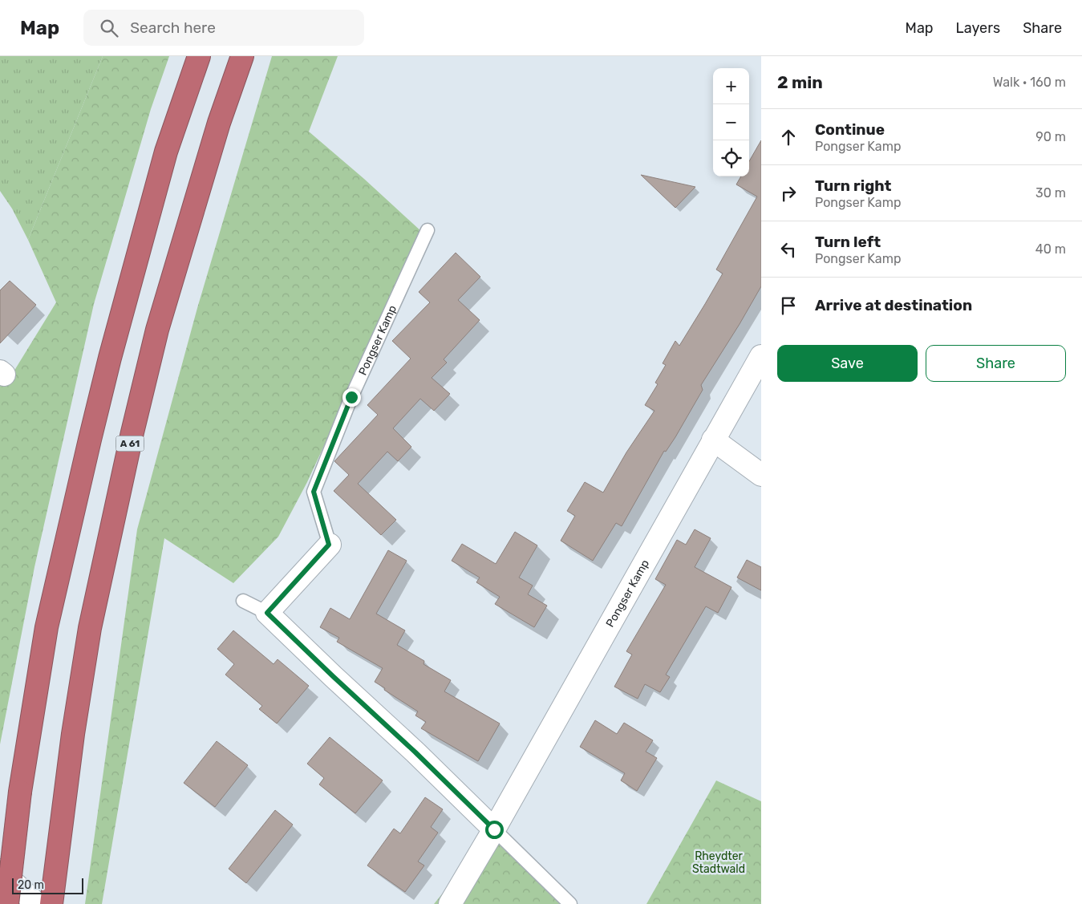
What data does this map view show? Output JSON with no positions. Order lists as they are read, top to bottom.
{
  "streets": {
    "highway": ["A 61"],
    "street": ["Pongser Kamp"]
  },
  "parks": ["Rheydter Stadtwald"],
  "scale_bar": "20 m",
  "page": {
    "header": "Map",
    "search": "Search here",
    "nav": ["Map", "Layers", "Share"],
    "heading": ["2 min", "Walk · 160 m"],
    "map_buttons": ["+", "−"],
    "list": [
      ["Continue", "Pongser Kamp", "90 m"],
      ["Turn right", "Pongser Kamp", "30 m"],
      ["Turn left", "Pongser Kamp", "40 m"],
      "Arrive at destination"
    ],
    "buttons": ["Save", "Share"],
    "scale": "20 m"
  }
}
